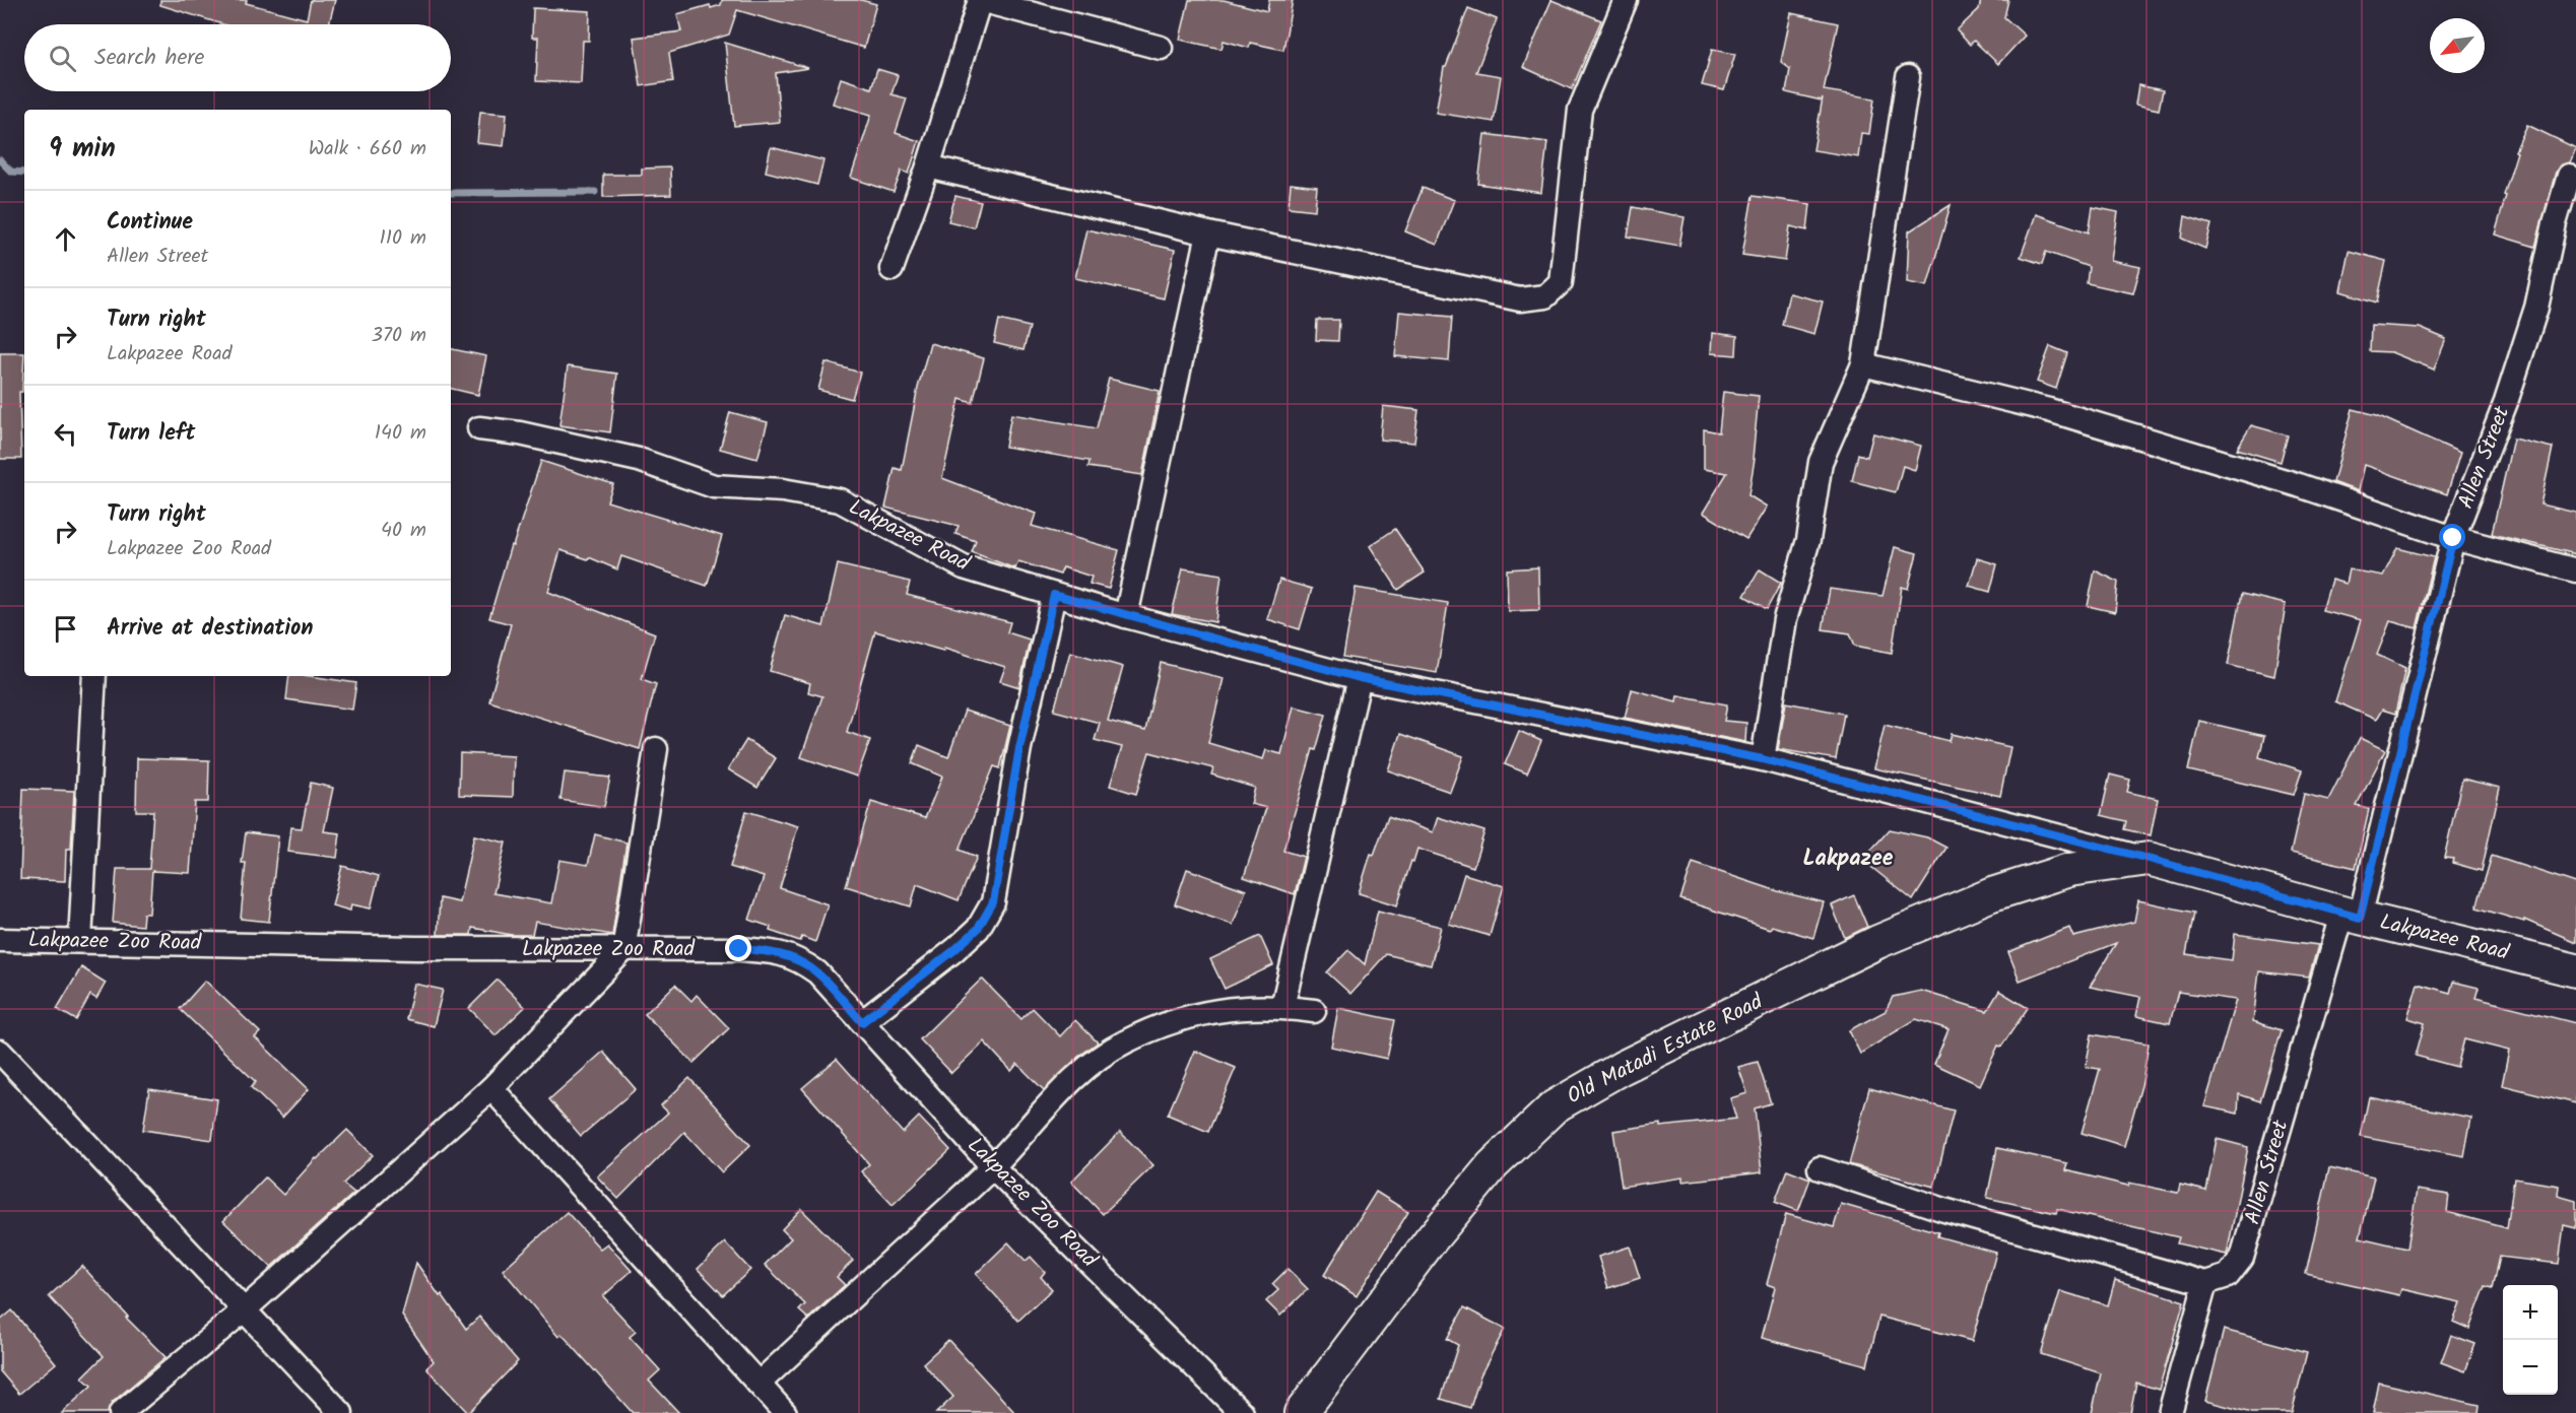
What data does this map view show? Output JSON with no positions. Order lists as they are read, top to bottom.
{
  "streets": {
    "street": [
      "Allen Street",
      "Lakpazee Road",
      "Lakpazee Zoo Road",
      "Old Matadi Estate Road"
    ]
  },
  "crossings": [
    ["Allen Street", "Lakpazee Road"],
    ["Lakpazee Road", "Old Matadi Estate Road"]
  ],
  "districts": ["Lakpazee"],
  "north": "bottom left",
  "page": {
    "search": "Search here",
    "heading": ["9 min", "Walk · 660 m"],
    "list": [
      ["Continue", "Allen Street", "110 m"],
      ["Turn right", "Lakpazee Road", "370 m"],
      ["Turn left", "140 m"],
      ["Turn right", "Lakpazee Zoo Road", "40 m"],
      "Arrive at destination"
    ],
    "map_buttons": ["+", "−"]
  }
}
